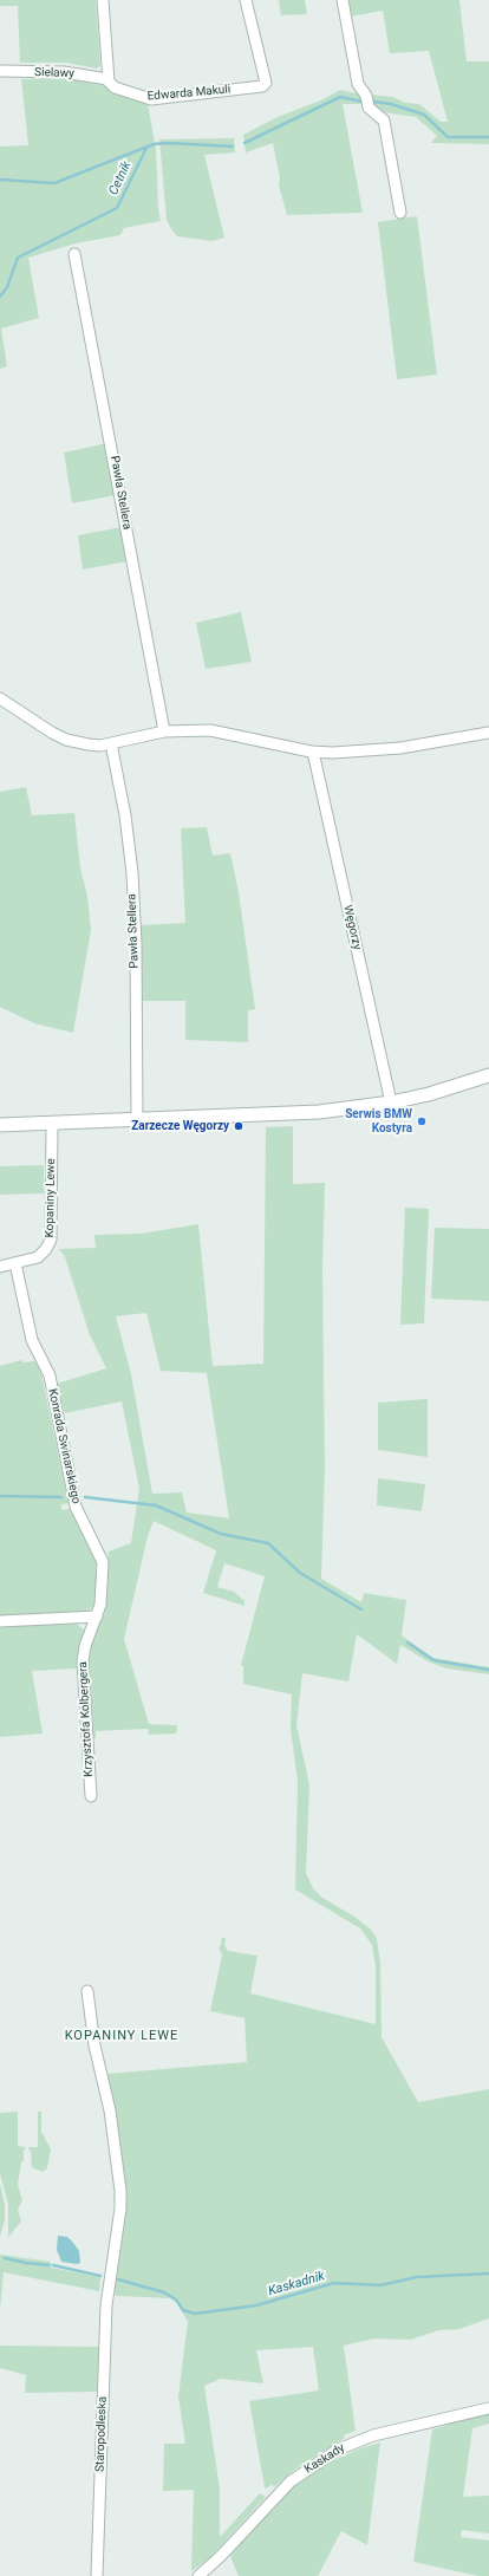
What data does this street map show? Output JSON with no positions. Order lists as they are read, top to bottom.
{
  "streets": {
    "street": [
      "Sielawy",
      "Edwarda Makuli",
      "Pawła Stellera",
      "Węgorzy",
      "Kopaniny Lewe",
      "Konrada Swinarskiego",
      "Krzysztofa Kolbergera",
      "Staropodleska",
      "Kaskady"
    ]
  },
  "crossings": [
    ["Sielawy", "Edwarda Makuli"],
    ["Kopaniny Lewe", "Konrada Swinarskiego"],
    ["Konrada Swinarskiego", "Krzysztofa Kolbergera"]
  ],
  "districts": ["KOPANINY LEWE"],
  "water": ["Cetnik", "Kaskadnik"],
  "places": ["Serwis BMW Kostyra", "Zarzecze Węgorzy"]
}
